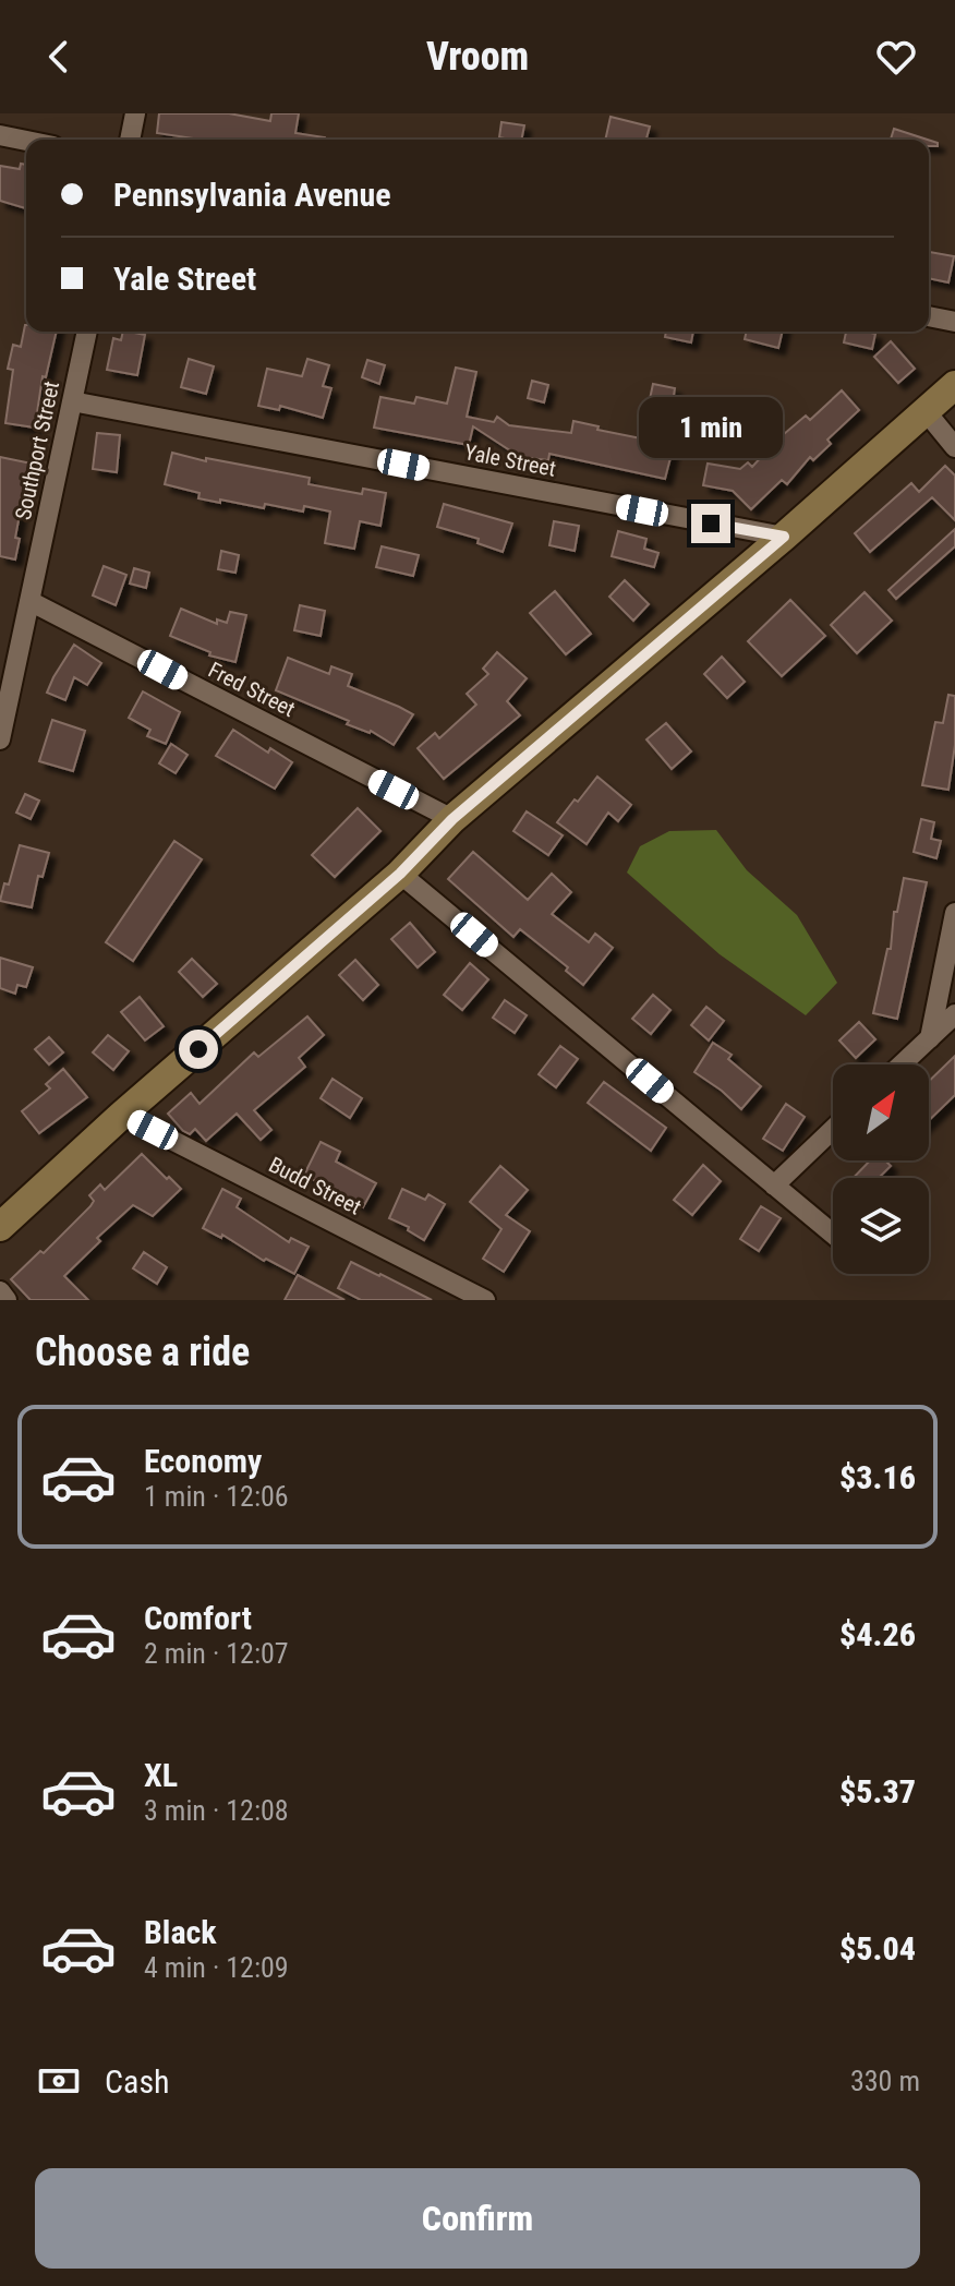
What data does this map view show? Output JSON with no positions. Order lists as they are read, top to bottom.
{
  "streets": {
    "street": [
      "Southport Street",
      "Yale Street",
      "Fred Street",
      "Budd Street"
    ]
  },
  "crossings": [
    ["Southport Street", "Yale Street"],
    ["Southport Street", "Fred Street"]
  ],
  "north": "top right",
  "page": {
    "header": "Vroom",
    "banner": ["Pennsylvania Avenue", "Yale Street"],
    "bubble": "1 min",
    "heading": "Choose a ride",
    "list": [
      {
        "name": "Economy",
        "note": "1 min · 12:06",
        "value": "$3.16"
      },
      {
        "name": "Comfort",
        "note": "2 min · 12:07",
        "value": "$4.26"
      },
      {
        "name": "XL",
        "note": "3 min · 12:08",
        "value": "$5.37"
      },
      {
        "name": "Black",
        "note": "4 min · 12:09",
        "value": "$5.04"
      }
    ],
    "pay": ["Cash", "330 m"],
    "buttons": "Confirm"
  }
}
